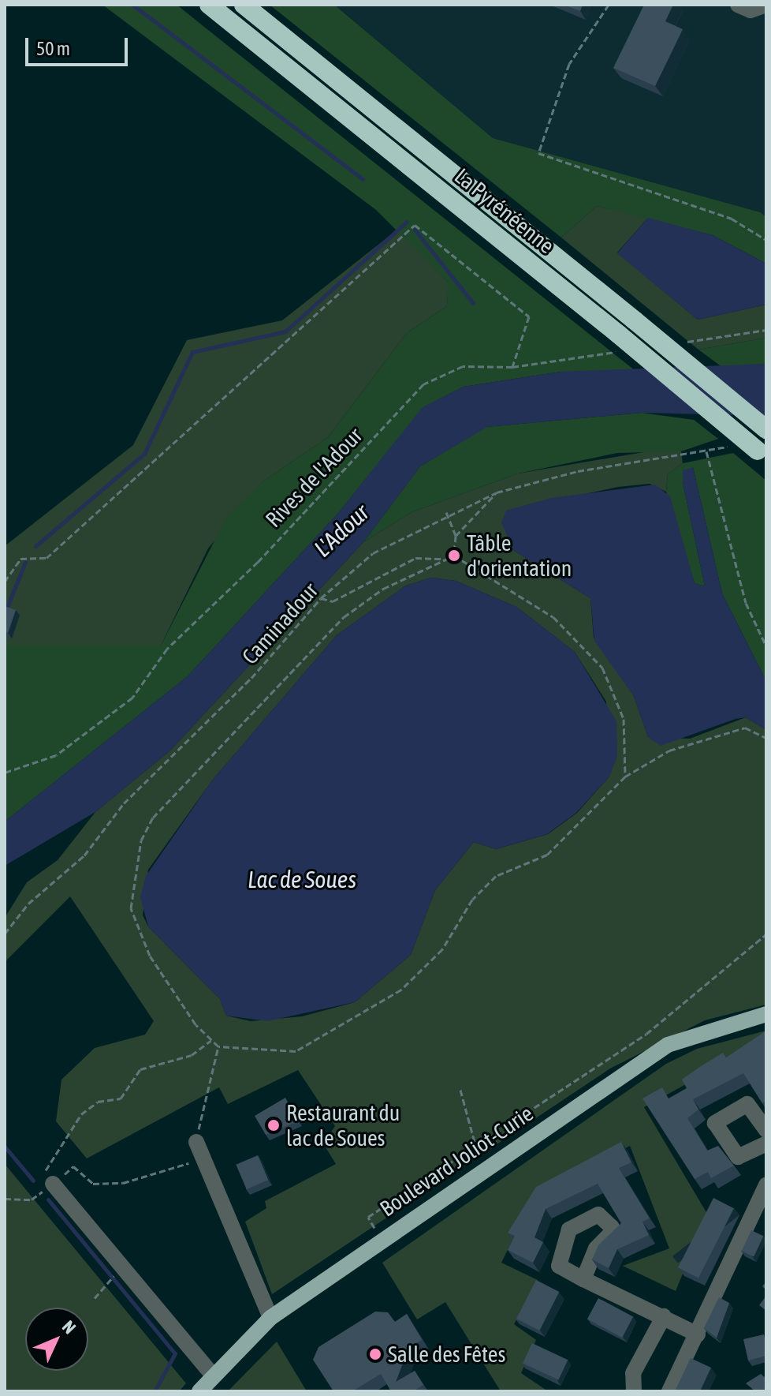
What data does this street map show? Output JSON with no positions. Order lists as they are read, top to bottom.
{
  "streets": {
    "highway": ["La Pyrénéenne"],
    "main road": ["Boulevard Joliot-Curie"],
    "path": ["Rives de l'Adour", "Caminadour"]
  },
  "water": ["L'Adour", "Lac de Soues"],
  "places": ["Tâble d'orientation", "Restaurant du lac de Soues", "Salle des Fêtes"],
  "scale_bar": "50 m",
  "north": "top right"
}
